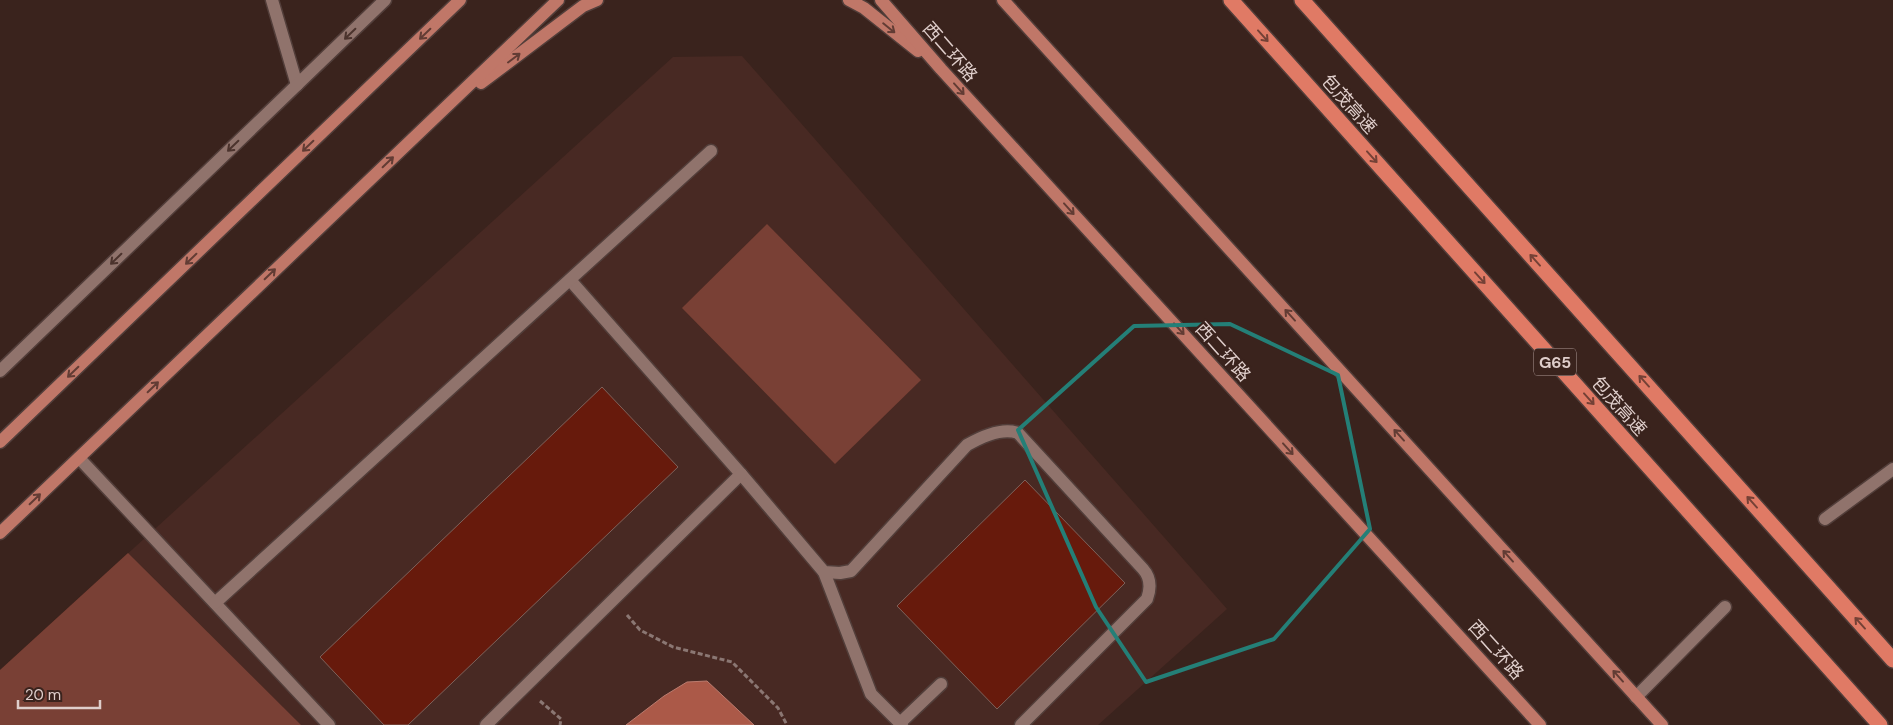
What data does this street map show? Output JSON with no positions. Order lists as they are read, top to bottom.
{
  "streets": {
    "highway": ["包茂高速", "G65"],
    "main road": ["西二环路"]
  },
  "scale_bar": "20 m"
}
